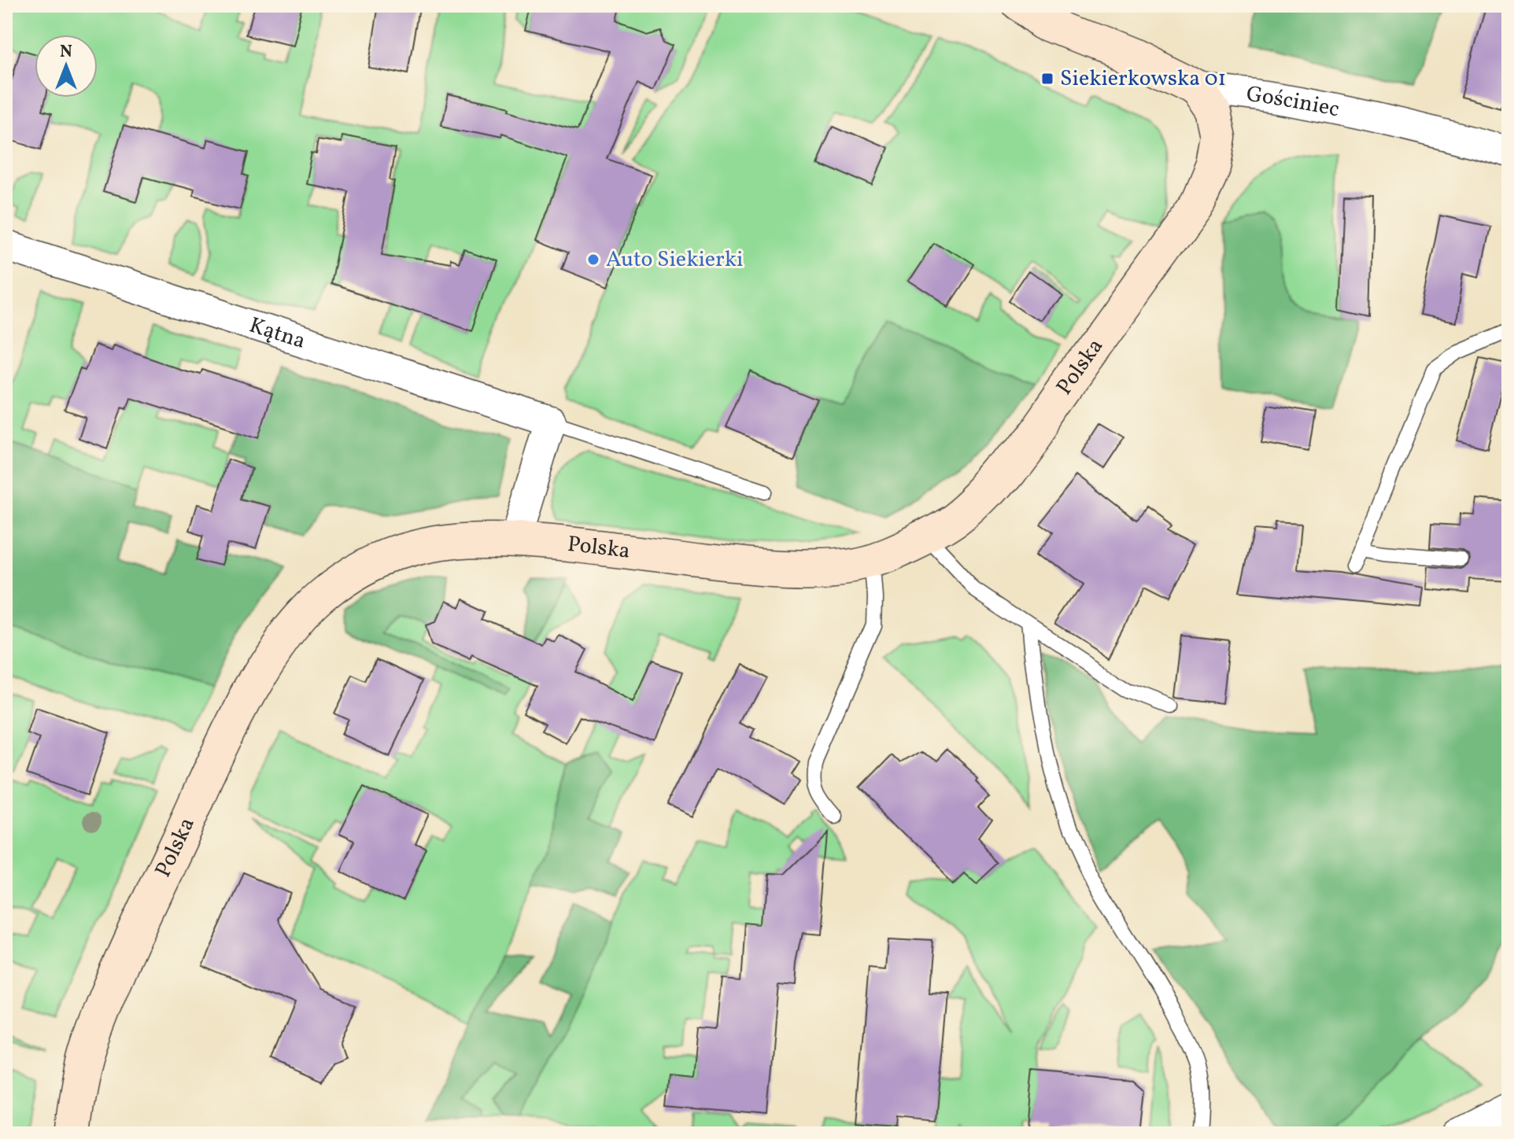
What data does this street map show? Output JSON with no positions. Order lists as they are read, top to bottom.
{
  "streets": {
    "street": ["Gościniec", "Kątna", "Polska"]
  },
  "crossings": [
    ["Gościniec", "Polska"]
  ],
  "places": {
    "transit": ["Siekierkowska 01"],
    "other": ["Auto Siekierki"]
  },
  "north": "top"
}
